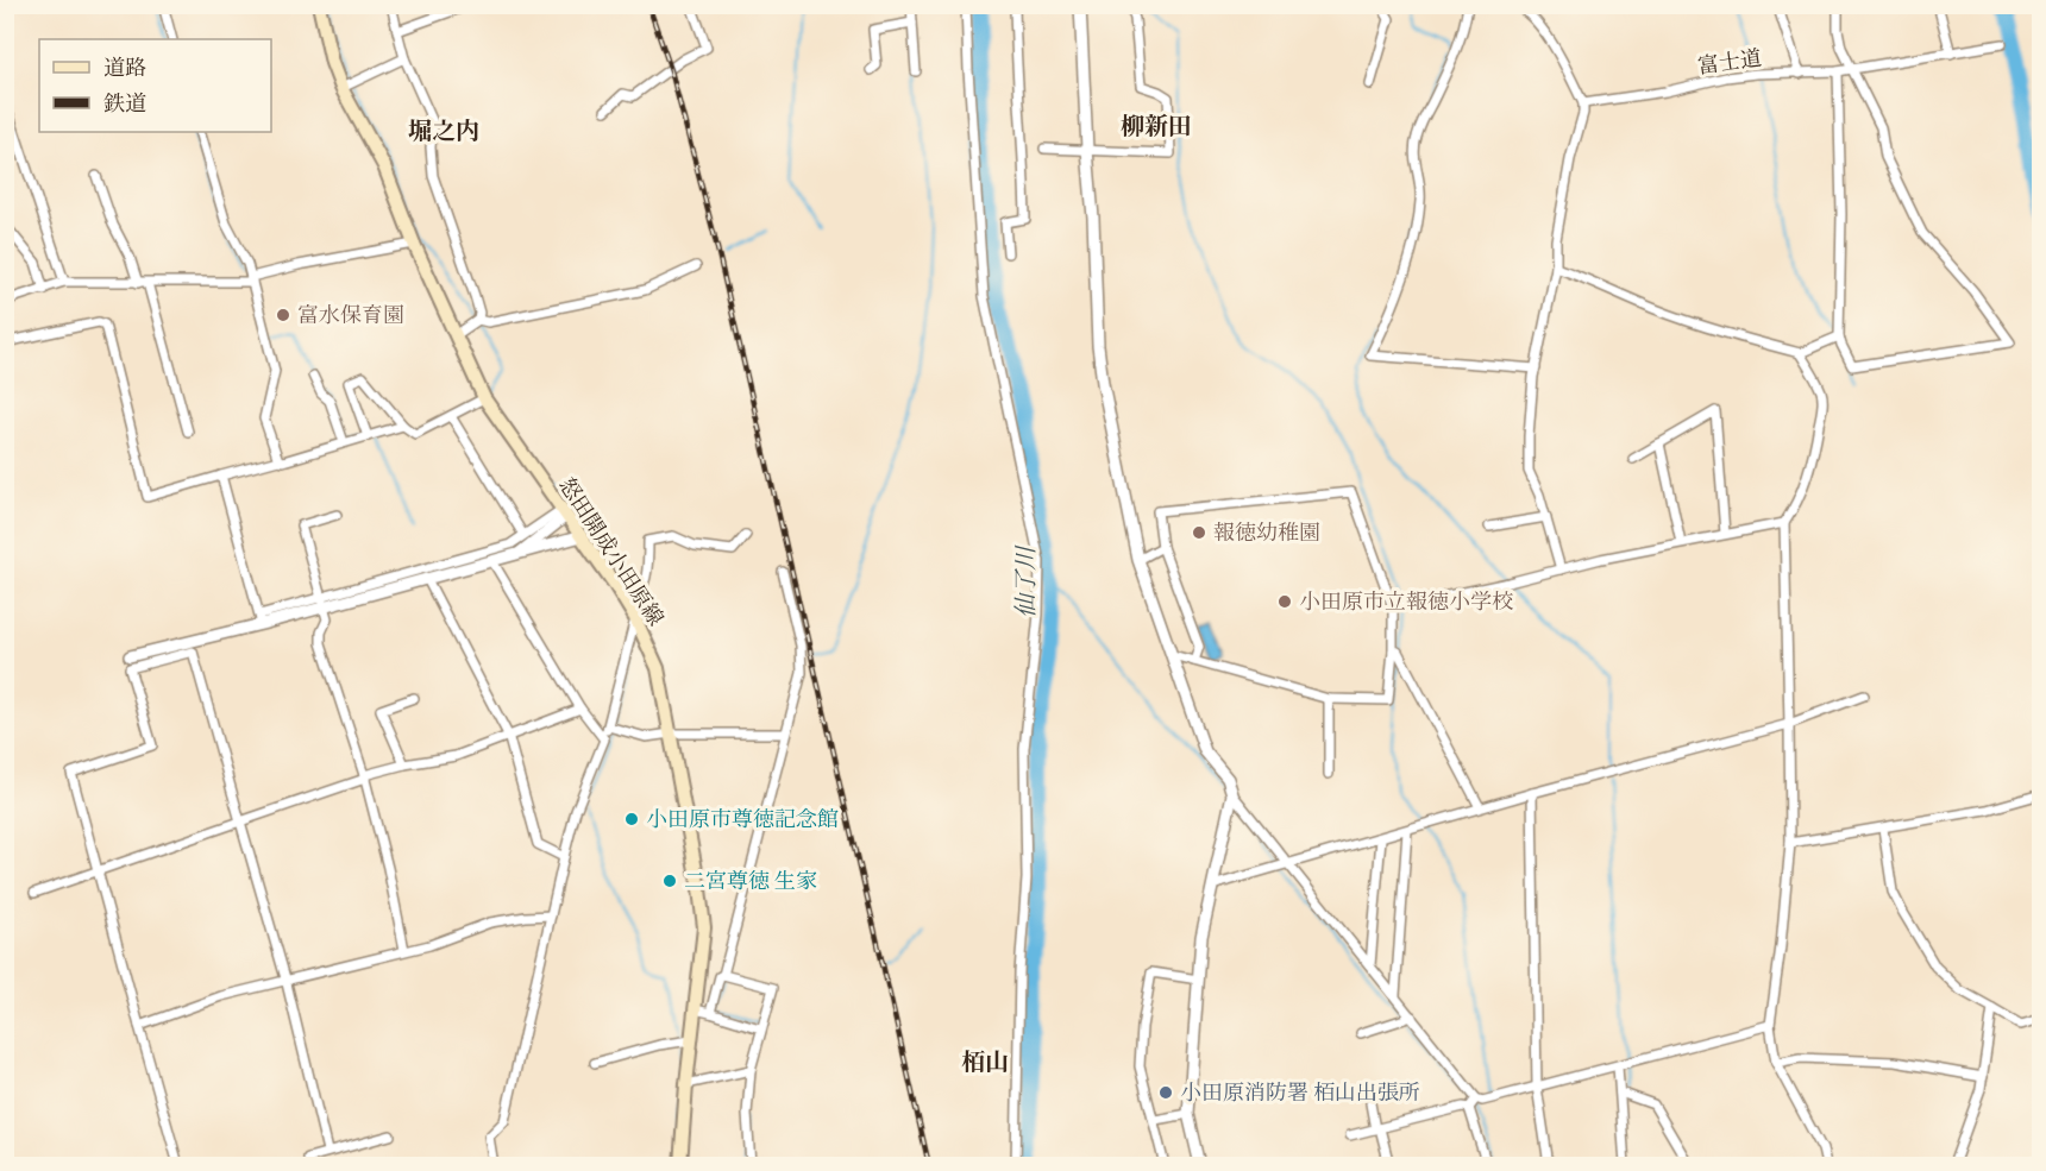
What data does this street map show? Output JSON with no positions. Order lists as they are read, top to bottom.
{
  "streets": {
    "main road": ["怒田開成小田原線"],
    "street": ["富士道"]
  },
  "districts": ["柳新田", "堀之内", "栢山"],
  "water": ["仙了川"],
  "places": [
    "富水保育園",
    "報徳幼稚園",
    "小田原市立報徳小学校",
    "小田原市尊徳記念館",
    "二宮尊徳 生家",
    "小田原消防署 栢山出張所"
  ],
  "legend": ["道路", "鉄道"]
}
